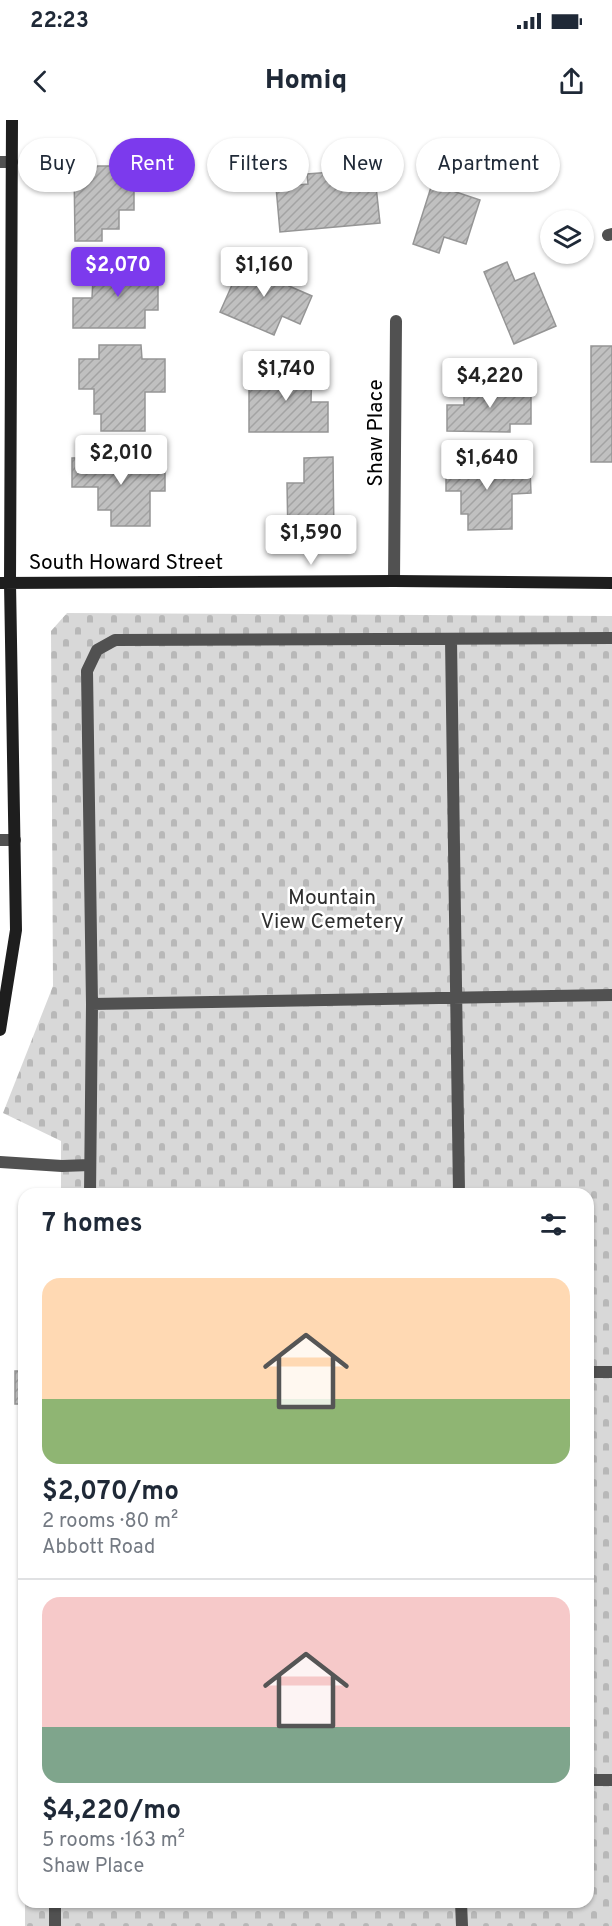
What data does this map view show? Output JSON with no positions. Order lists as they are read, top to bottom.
{
  "streets": {
    "main road": ["South Howard Street"],
    "street": ["Shaw Place"]
  },
  "crossings": [
    ["Shaw Place", "South Howard Street"]
  ],
  "parks": ["Mountain View Cemetery"],
  "page": {
    "status": "22:23",
    "header": "Homiq",
    "chip": [
      "Buy",
      "Rent",
      "Filters",
      "New",
      "Apartment"
    ],
    "price": [
      "$2,070",
      "$1,160",
      "$1,740",
      "$4,220",
      "$2,010",
      "$1,640",
      "$1,590"
    ],
    "heading": "7 homes",
    "list": [
      {
        "name": "$2,070/mo",
        "note": "2 rooms · 80 m² · Abbott Road"
      },
      {
        "name": "$4,220/mo",
        "note": "5 rooms · 163 m² · Shaw Place"
      }
    ]
  }
}
